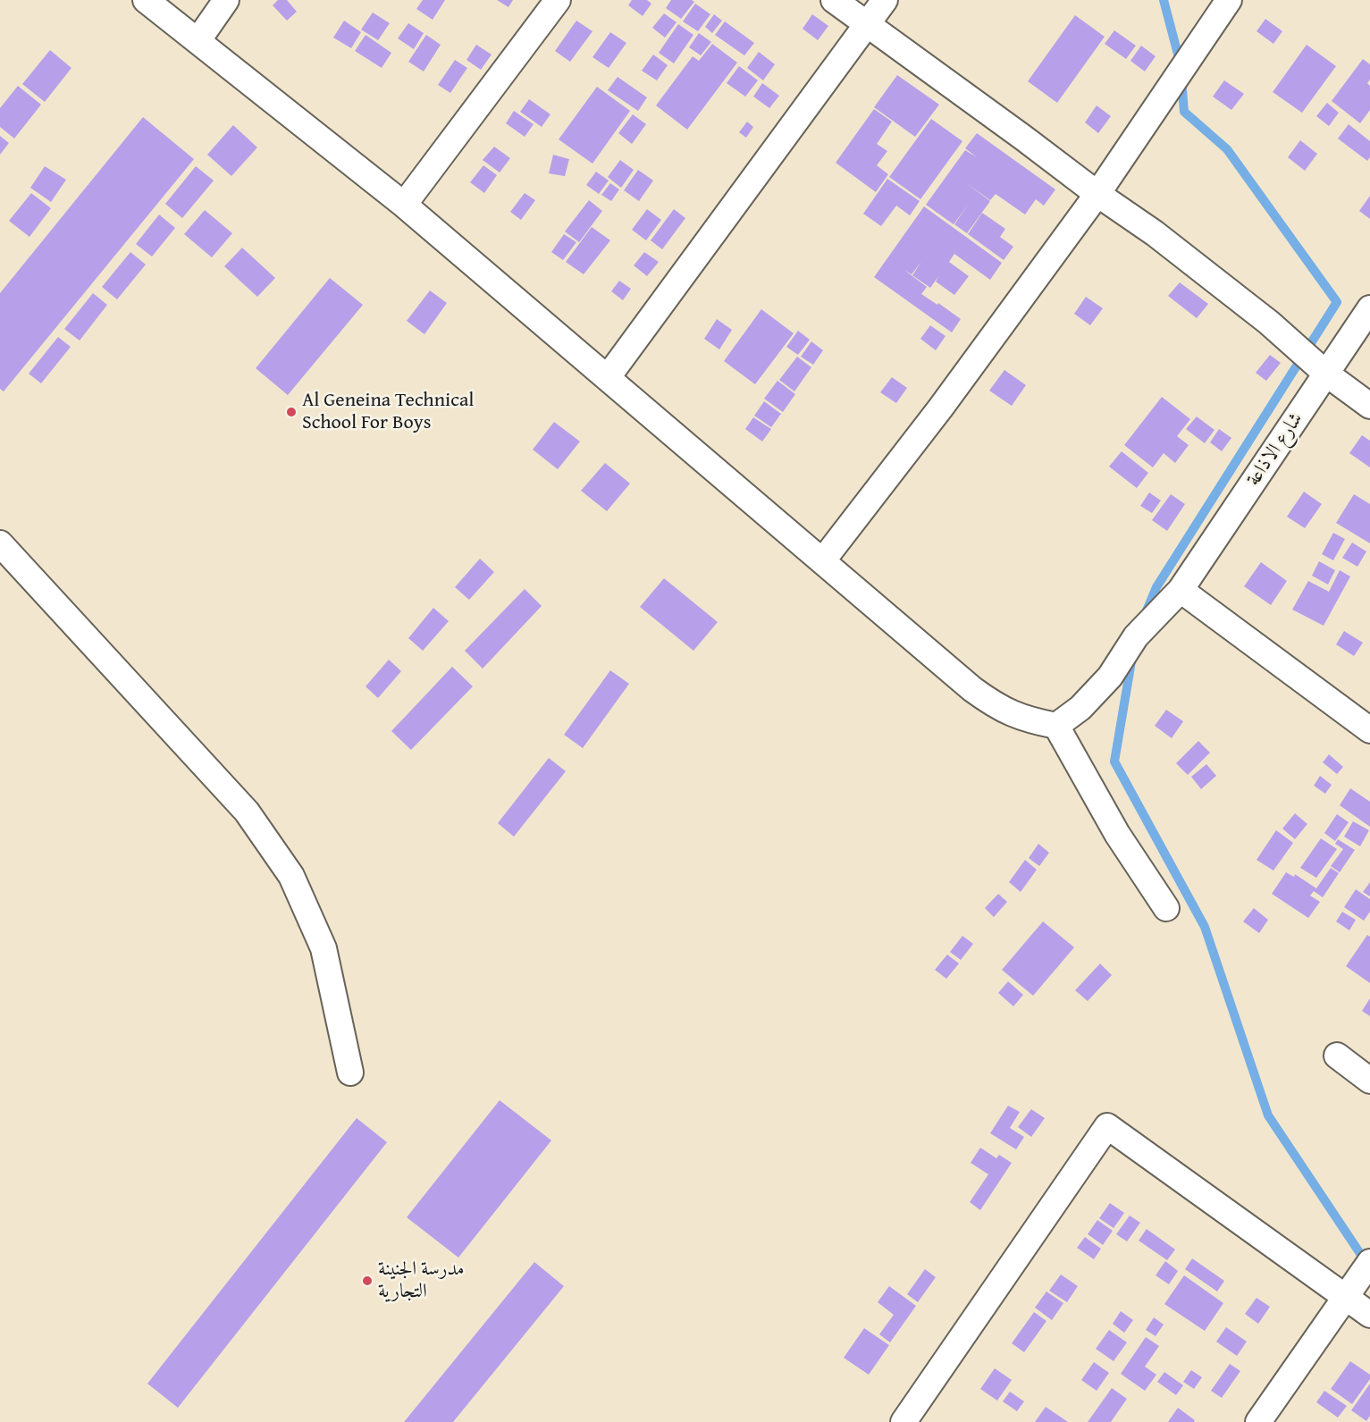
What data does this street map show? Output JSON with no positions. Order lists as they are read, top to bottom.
{
  "streets": {
    "street": ["شارع الاذاعة"]
  },
  "places": ["Al Geneina Technical School For Boys", "مدرسة الجنينة التجارية"]
}
